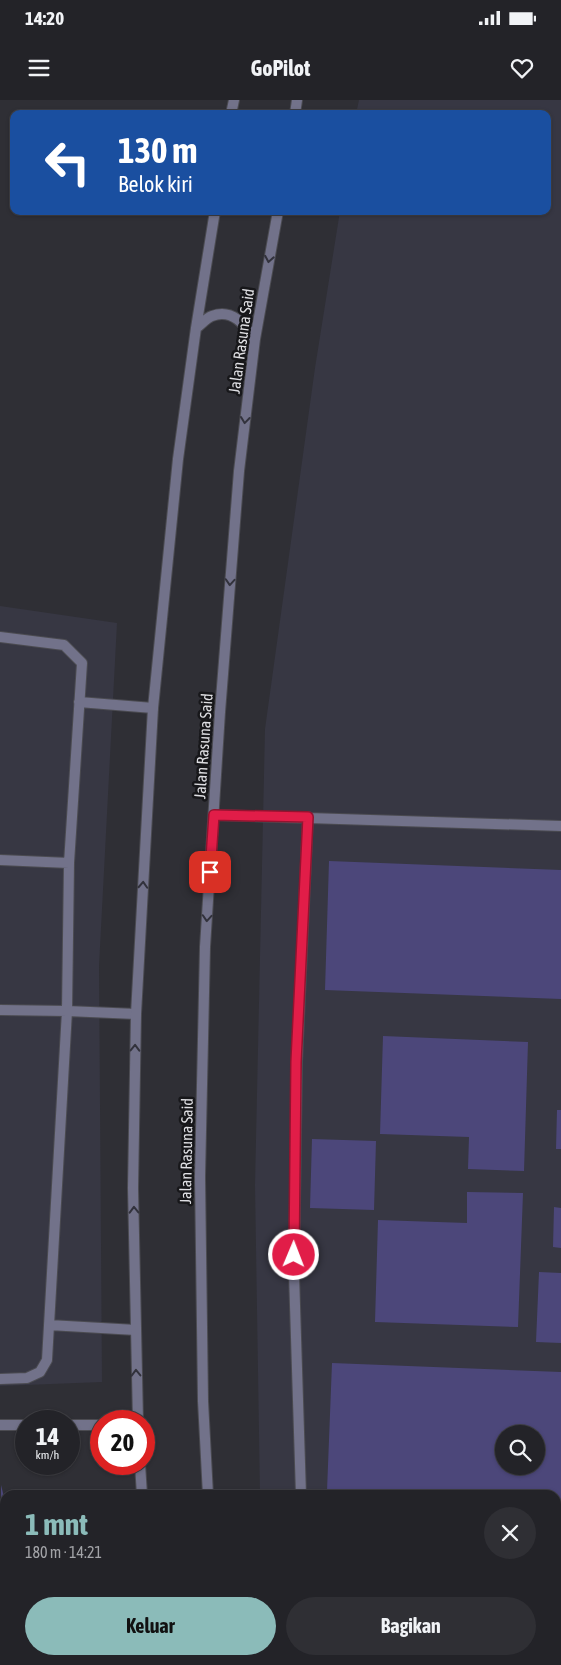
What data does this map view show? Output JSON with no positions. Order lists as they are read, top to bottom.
{
  "streets": {
    "street": ["Jalan Rasuna Said"]
  },
  "page": {
    "status": "14:20",
    "header": "GoPilot",
    "turn": ["130 m", "Belok kiri"],
    "speed": "14 km/h",
    "limit": "20",
    "heading": ["1 mnt", "180 m · 14:21"],
    "buttons": ["Keluar", "Bagikan"]
  }
}
